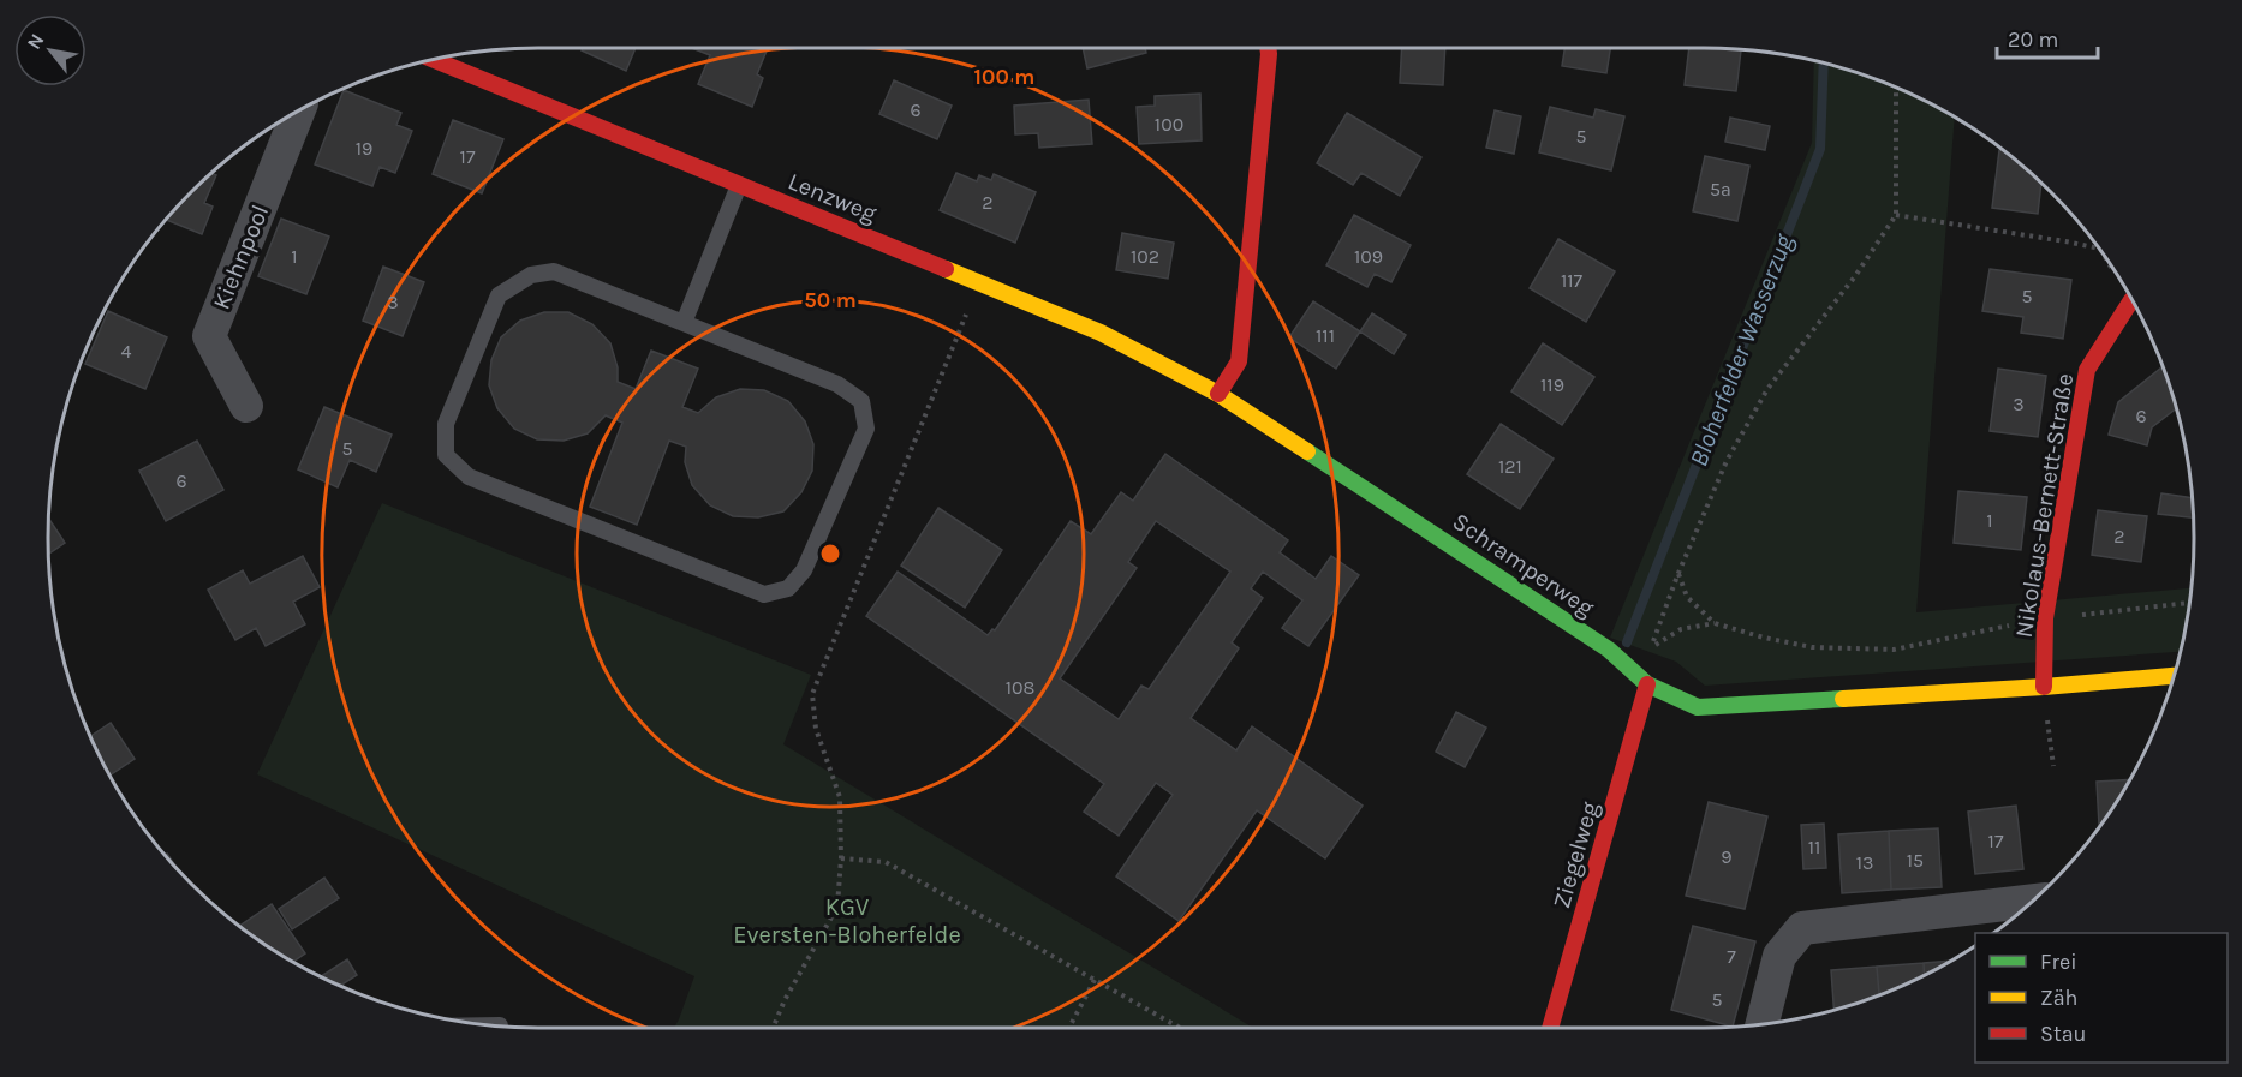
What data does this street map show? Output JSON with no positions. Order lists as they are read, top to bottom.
{
  "streets": {
    "street": [
      "Lenzweg",
      "Kiehnpool",
      "Nikolaus-Bernett-Straße",
      "Schramperweg",
      "Ziegelweg"
    ]
  },
  "crossings": [
    ["Lenzweg", "Schramperweg"],
    ["Nikolaus-Bernett-Straße", "Schramperweg"],
    ["Schramperweg", "Ziegelweg"]
  ],
  "water": ["Bloherfelder Wasserzug"],
  "parks": ["KGV Eversten-Bloherfelde"],
  "house_numbers": [
    "6",
    "100",
    "5",
    "19",
    "17",
    "5a",
    "2",
    "1",
    "102",
    "109",
    "117",
    "5",
    "3",
    "111",
    "4",
    "119",
    "3",
    "6",
    "5",
    "121",
    "6",
    "1",
    "2",
    "108",
    "17",
    "11",
    "9",
    "15",
    "13",
    "7",
    "5"
  ],
  "legend": ["Frei", "Zäh", "Stau"],
  "scale_bar": "20 m",
  "north": "top left",
  "rings": ["100 m", "50 m"]
}
